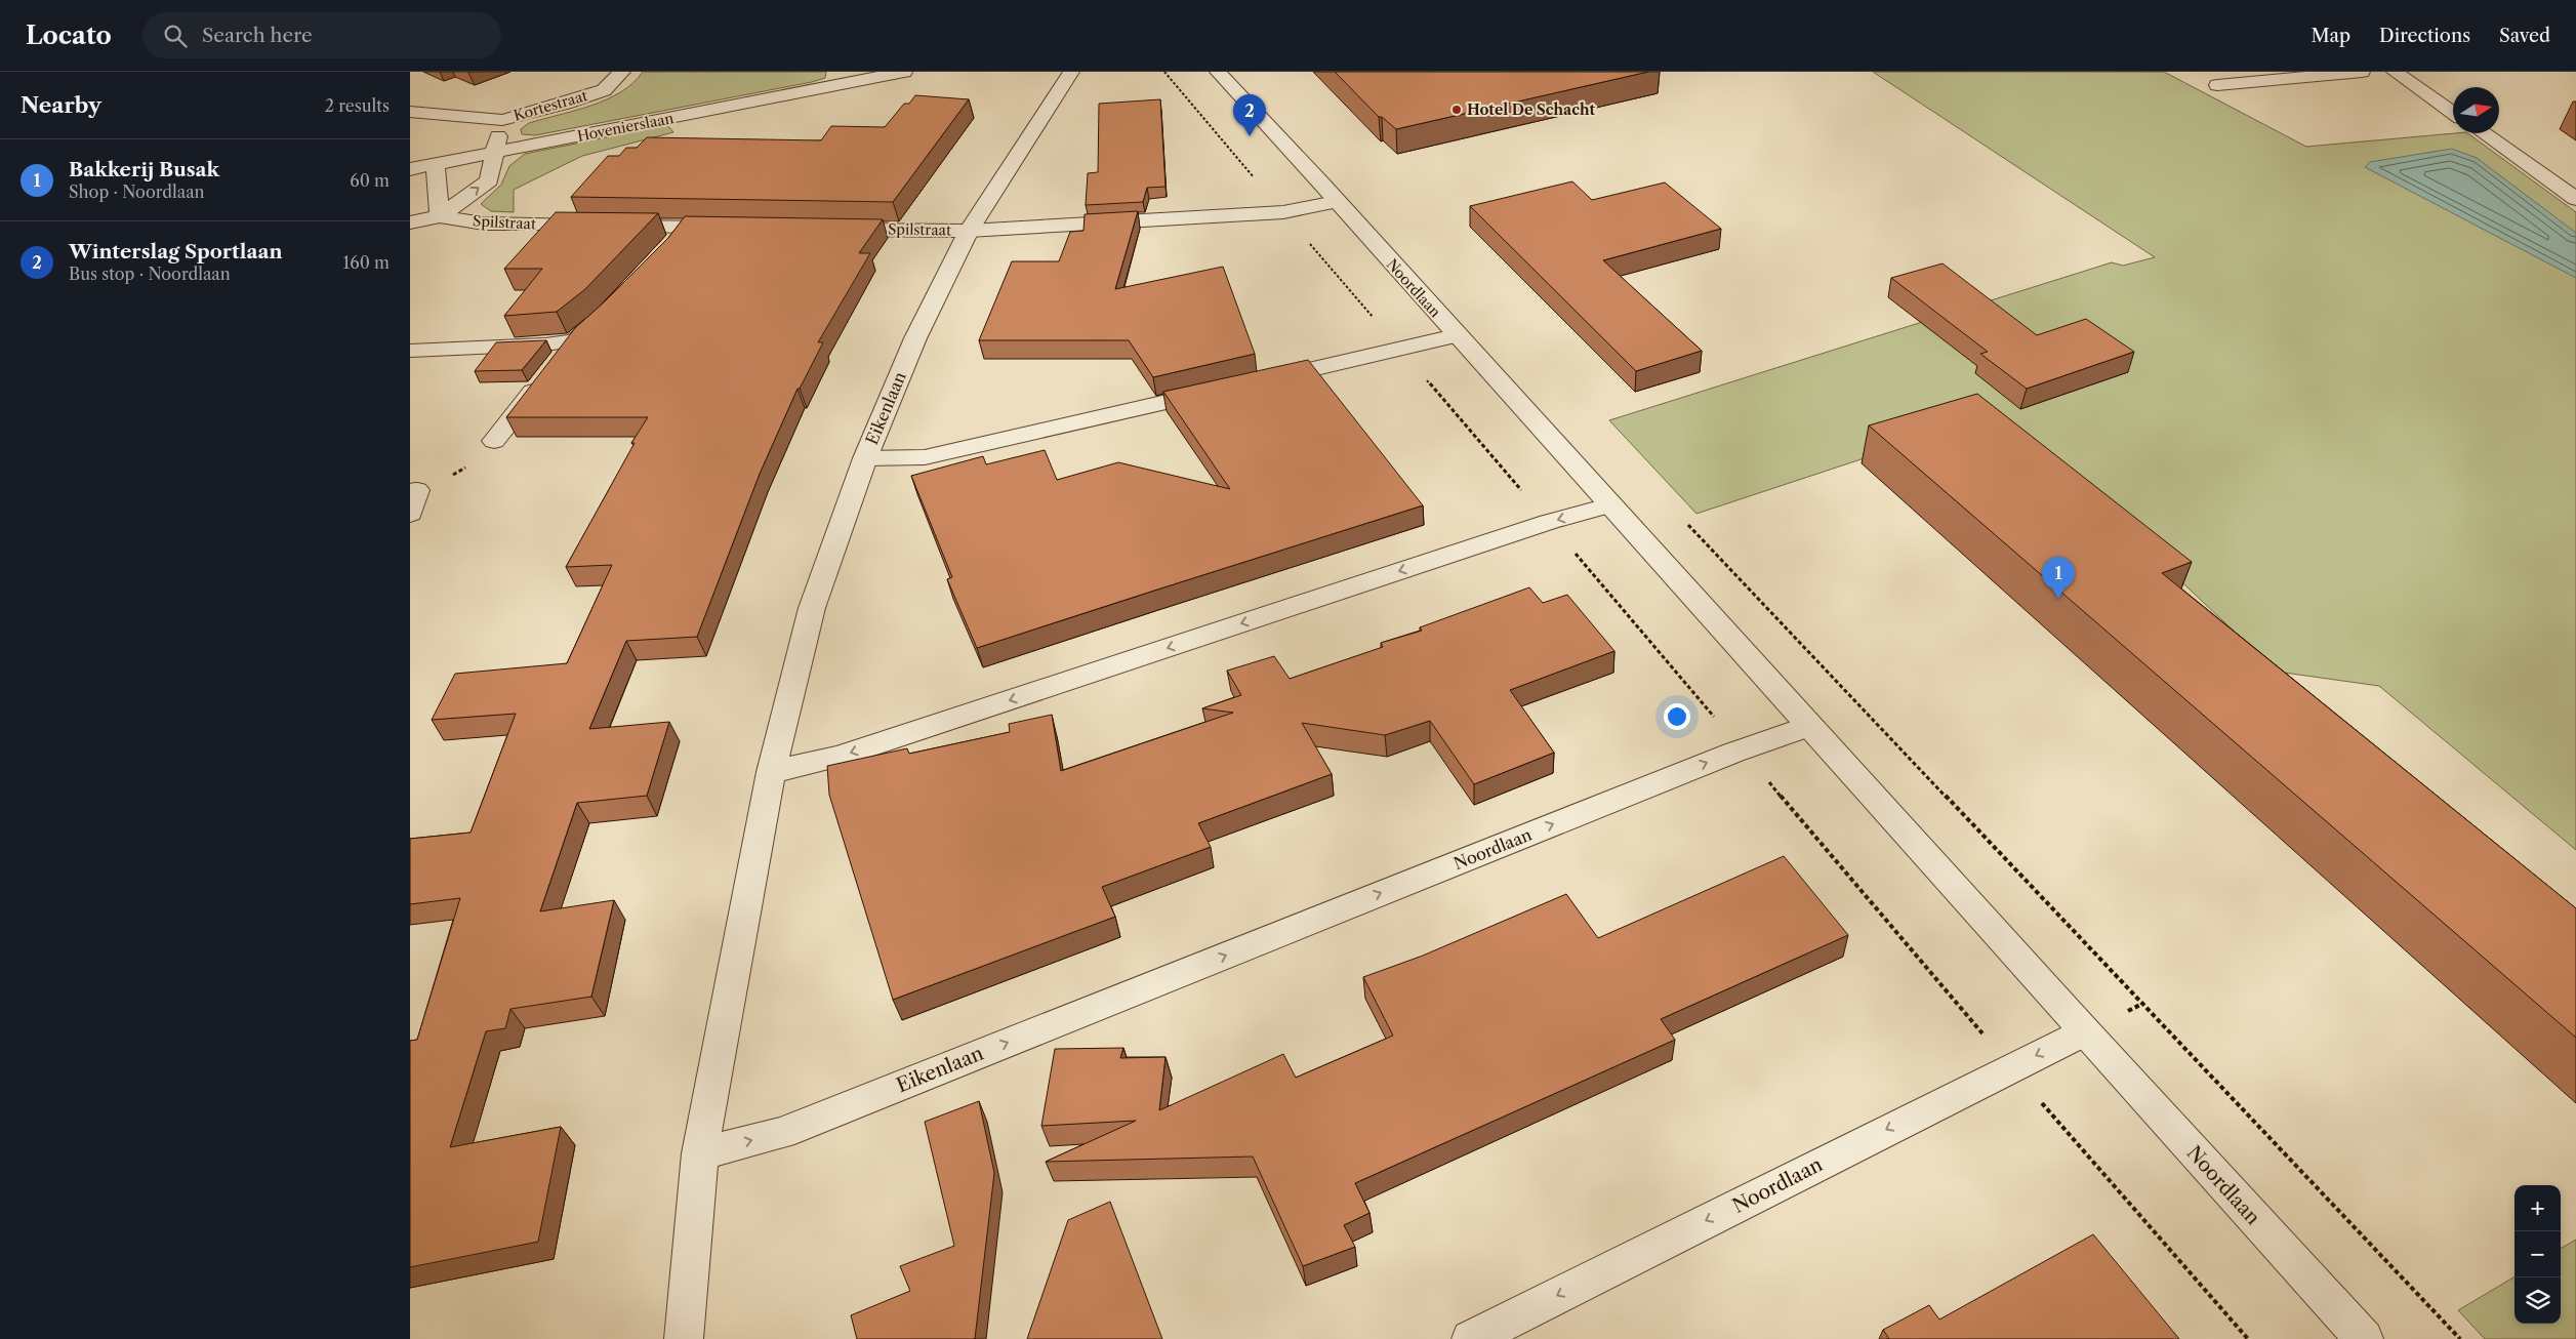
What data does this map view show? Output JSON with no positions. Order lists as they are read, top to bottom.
{
  "streets": {
    "street": [
      "Kortestraat",
      "Hovenierslaan",
      "Spilstraat",
      "Noordlaan",
      "Eikenlaan"
    ]
  },
  "crossings": [
    ["Spilstraat", "Noordlaan"],
    ["Spilstraat", "Eikenlaan"],
    ["Noordlaan", "Eikenlaan"]
  ],
  "places": ["Hotel De Schacht"],
  "north": "right",
  "page": {
    "header": "Locato",
    "search": "Search here",
    "nav": ["Map", "Directions", "Saved"],
    "heading": ["Nearby", "2 results"],
    "pins": ["2", "1"],
    "list": [
      {
        "mark": "1",
        "name": "Bakkerij Busak",
        "note": "Shop · Noordlaan",
        "value": "60 m"
      },
      {
        "mark": "2",
        "name": "Winterslag Sportlaan",
        "note": "Bus stop · Noordlaan",
        "value": "160 m"
      }
    ],
    "map_buttons": ["+", "−"]
  }
}
